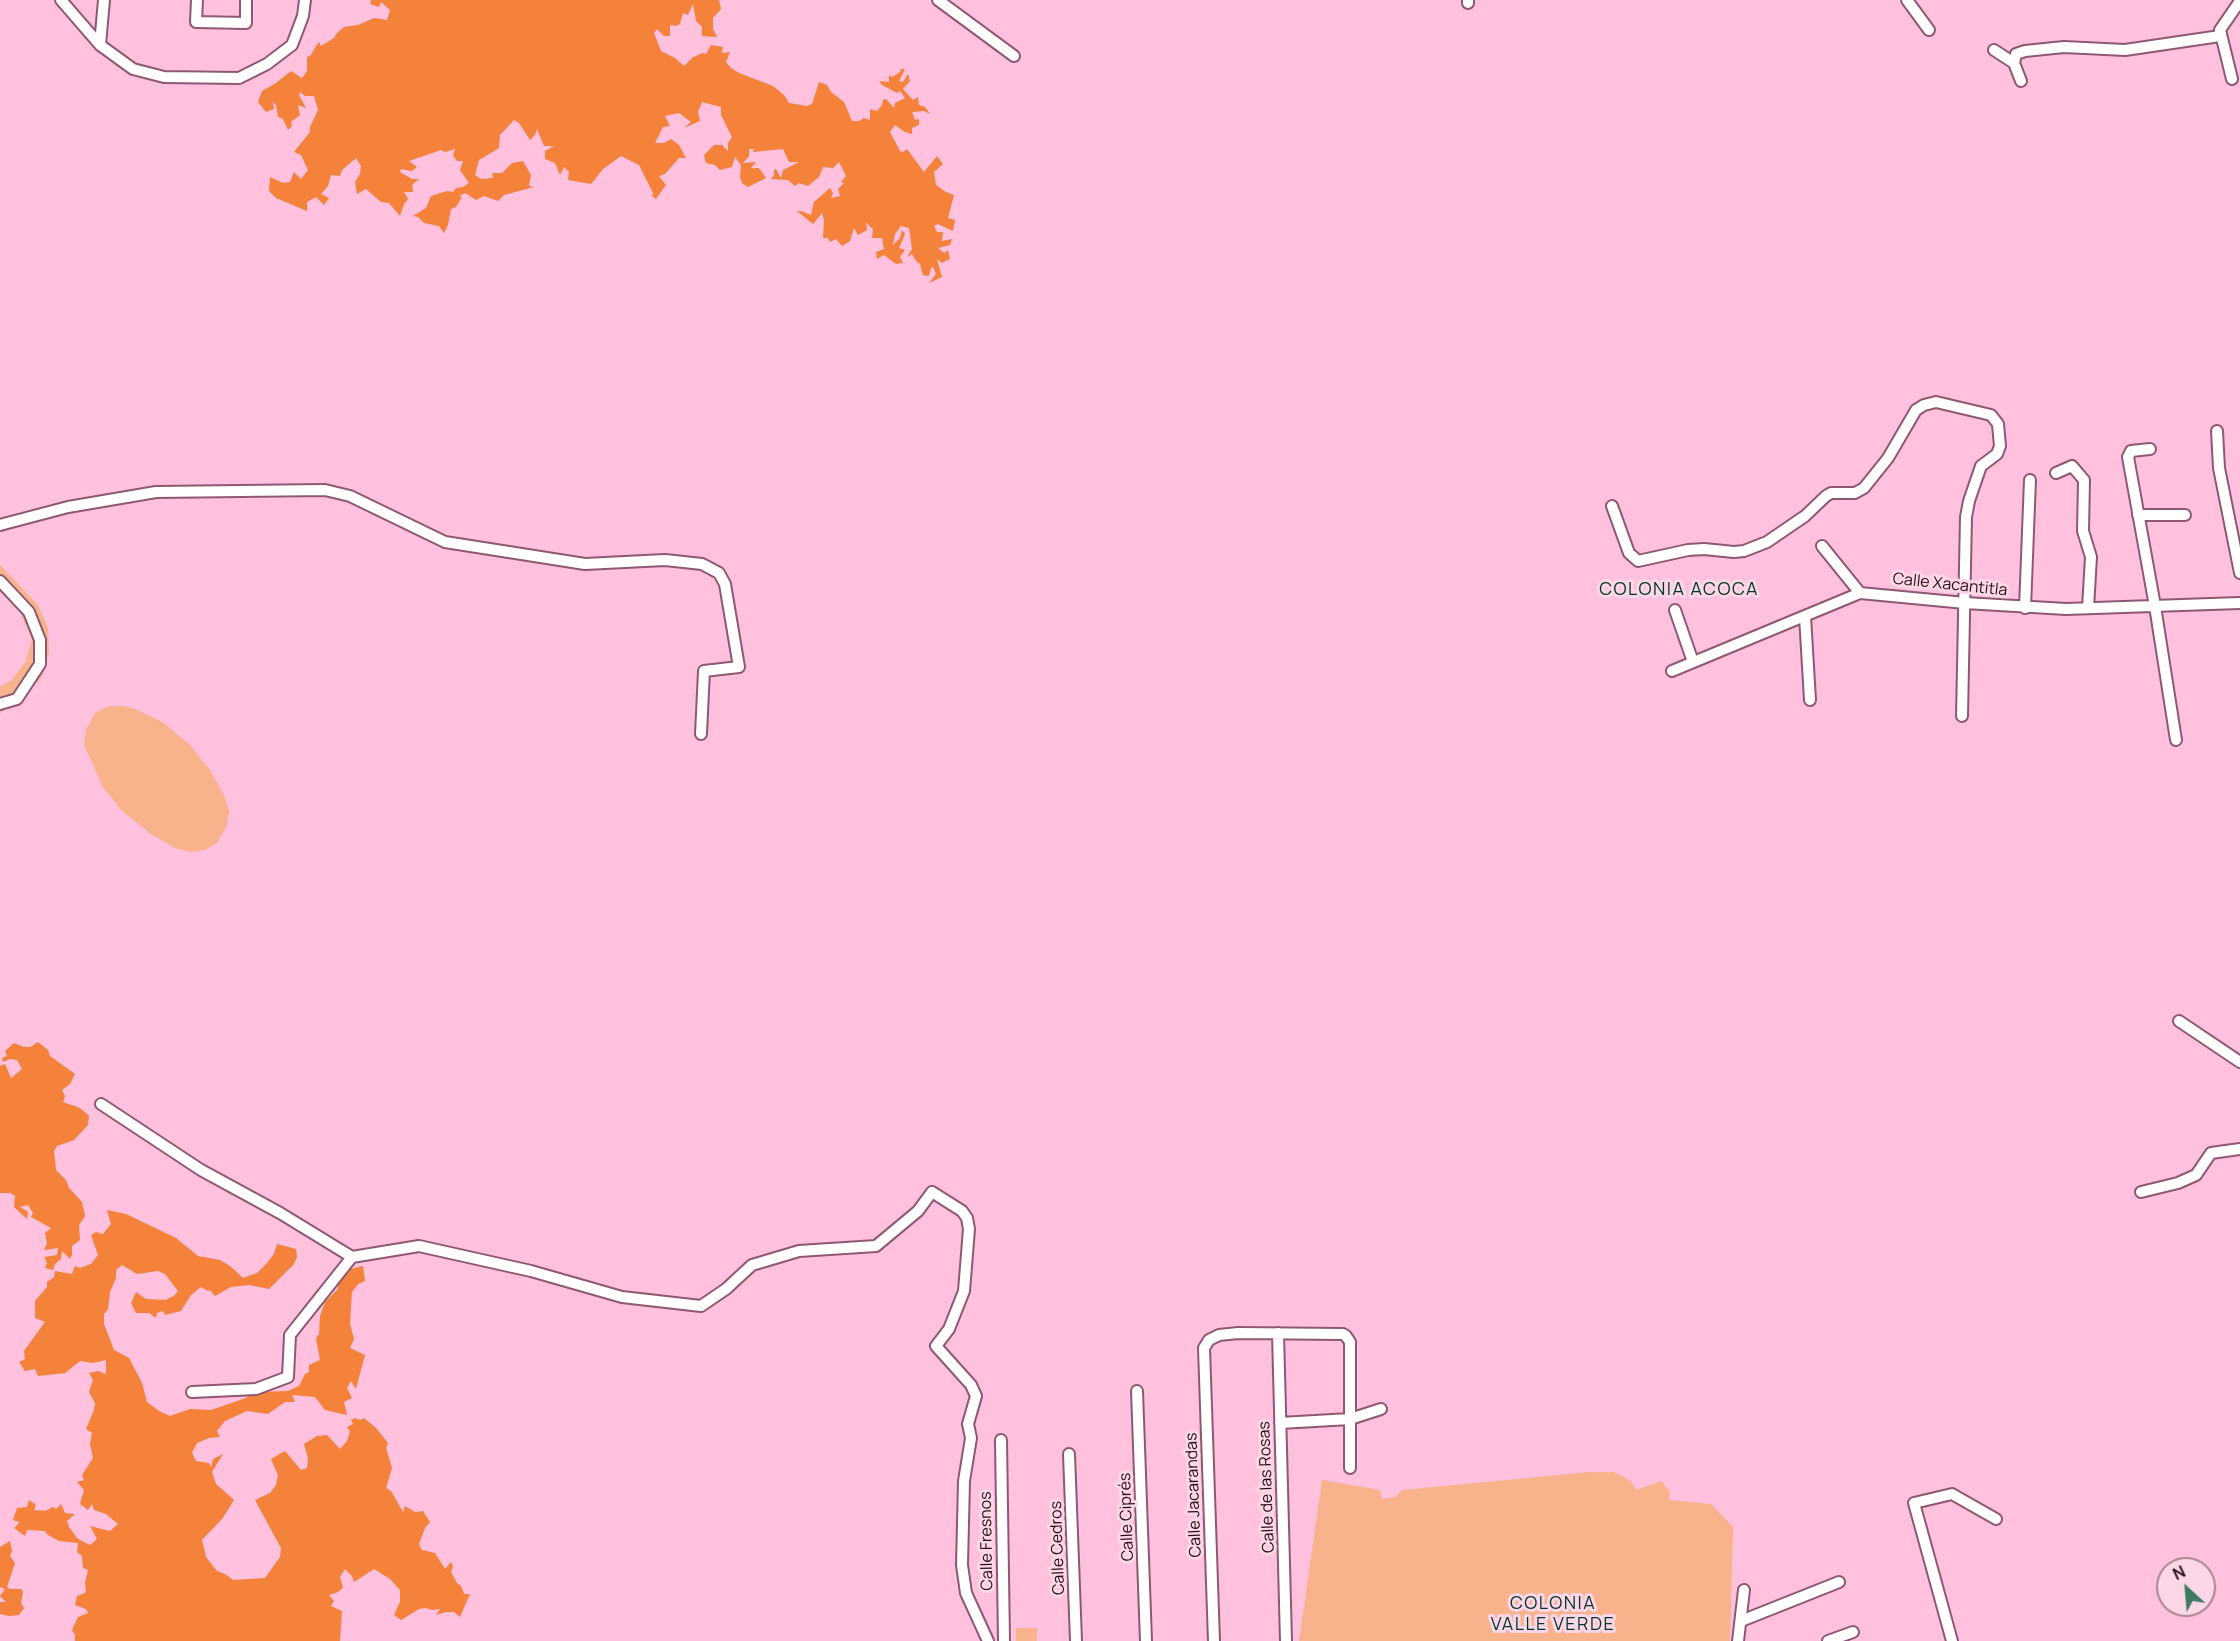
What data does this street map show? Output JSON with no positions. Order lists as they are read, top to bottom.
{
  "streets": {
    "street": [
      "Calle Xacantitla",
      "Calle de las Rosas",
      "Calle Jacarandas",
      "Calle Ciprés",
      "Calle Fresnos",
      "Calle Cedros"
    ]
  },
  "crossings": [
    ["Calle de las Rosas", "Calle Jacarandas"]
  ],
  "districts": ["COLONIA ACOCA", "COLONIA VALLE VERDE"],
  "north": "top left"
}
